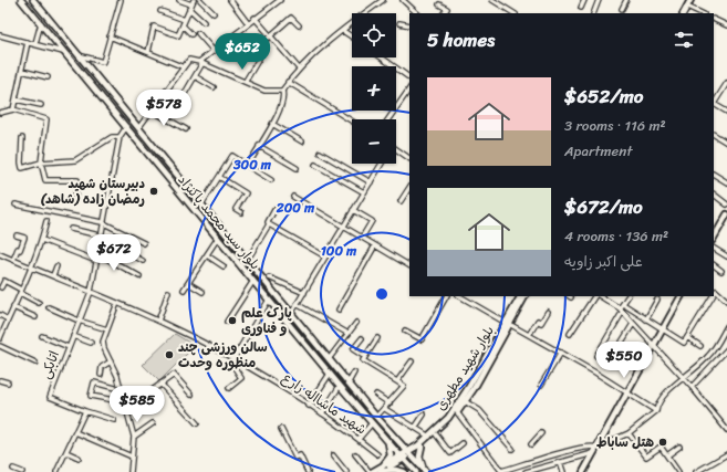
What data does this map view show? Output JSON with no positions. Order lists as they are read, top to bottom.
{
  "streets": {
    "main road": ["بلوار سید محمد پاکنژاد", "بلوار شهید مطهری"],
    "street": ["اتابکی", "شهید ماشااله زارع"]
  },
  "crossings": [
    ["بلوار سید محمد پاکنژاد", "بلوار شهید مطهری"],
    ["اتابکی", "شهید ماشااله زارع"]
  ],
  "places": [
    "دبیرستان شهید رمضان زاده (شاهد)",
    "پارک علم و فناوری",
    "سالن ورزشی چند منظوره وحدت",
    "هتل ساباط"
  ],
  "page": {
    "map_buttons": ["+", "−"],
    "heading": "5 homes",
    "price": [
      "$652",
      "$578",
      "$672",
      "$550",
      "$585"
    ],
    "list": [
      {
        "name": "$652/mo",
        "note": "3 rooms · 116 m² · Apartment"
      },
      {
        "name": "$672/mo",
        "note": "4 rooms · 136 m² · علی اکبر زاویه"
      }
    ]
  },
  "rings": ["300 m", "200 m", "100 m"]
}
